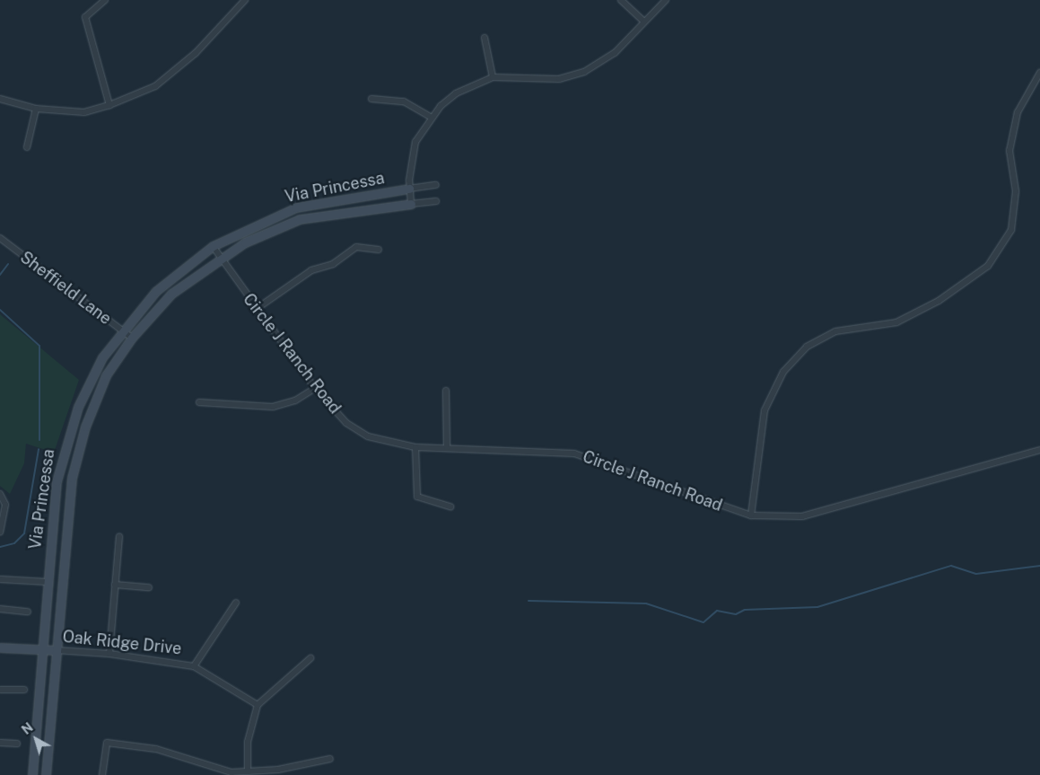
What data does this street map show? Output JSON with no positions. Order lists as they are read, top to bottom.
{
  "streets": {
    "street": [
      "Via Princessa",
      "Sheffield Lane",
      "Circle J Ranch Road",
      "Oak Ridge Drive"
    ]
  },
  "crossings": [
    ["Via Princessa", "Sheffield Lane"],
    ["Via Princessa", "Circle J Ranch Road"],
    ["Via Princessa", "Oak Ridge Drive"]
  ],
  "north": "top left"
}
